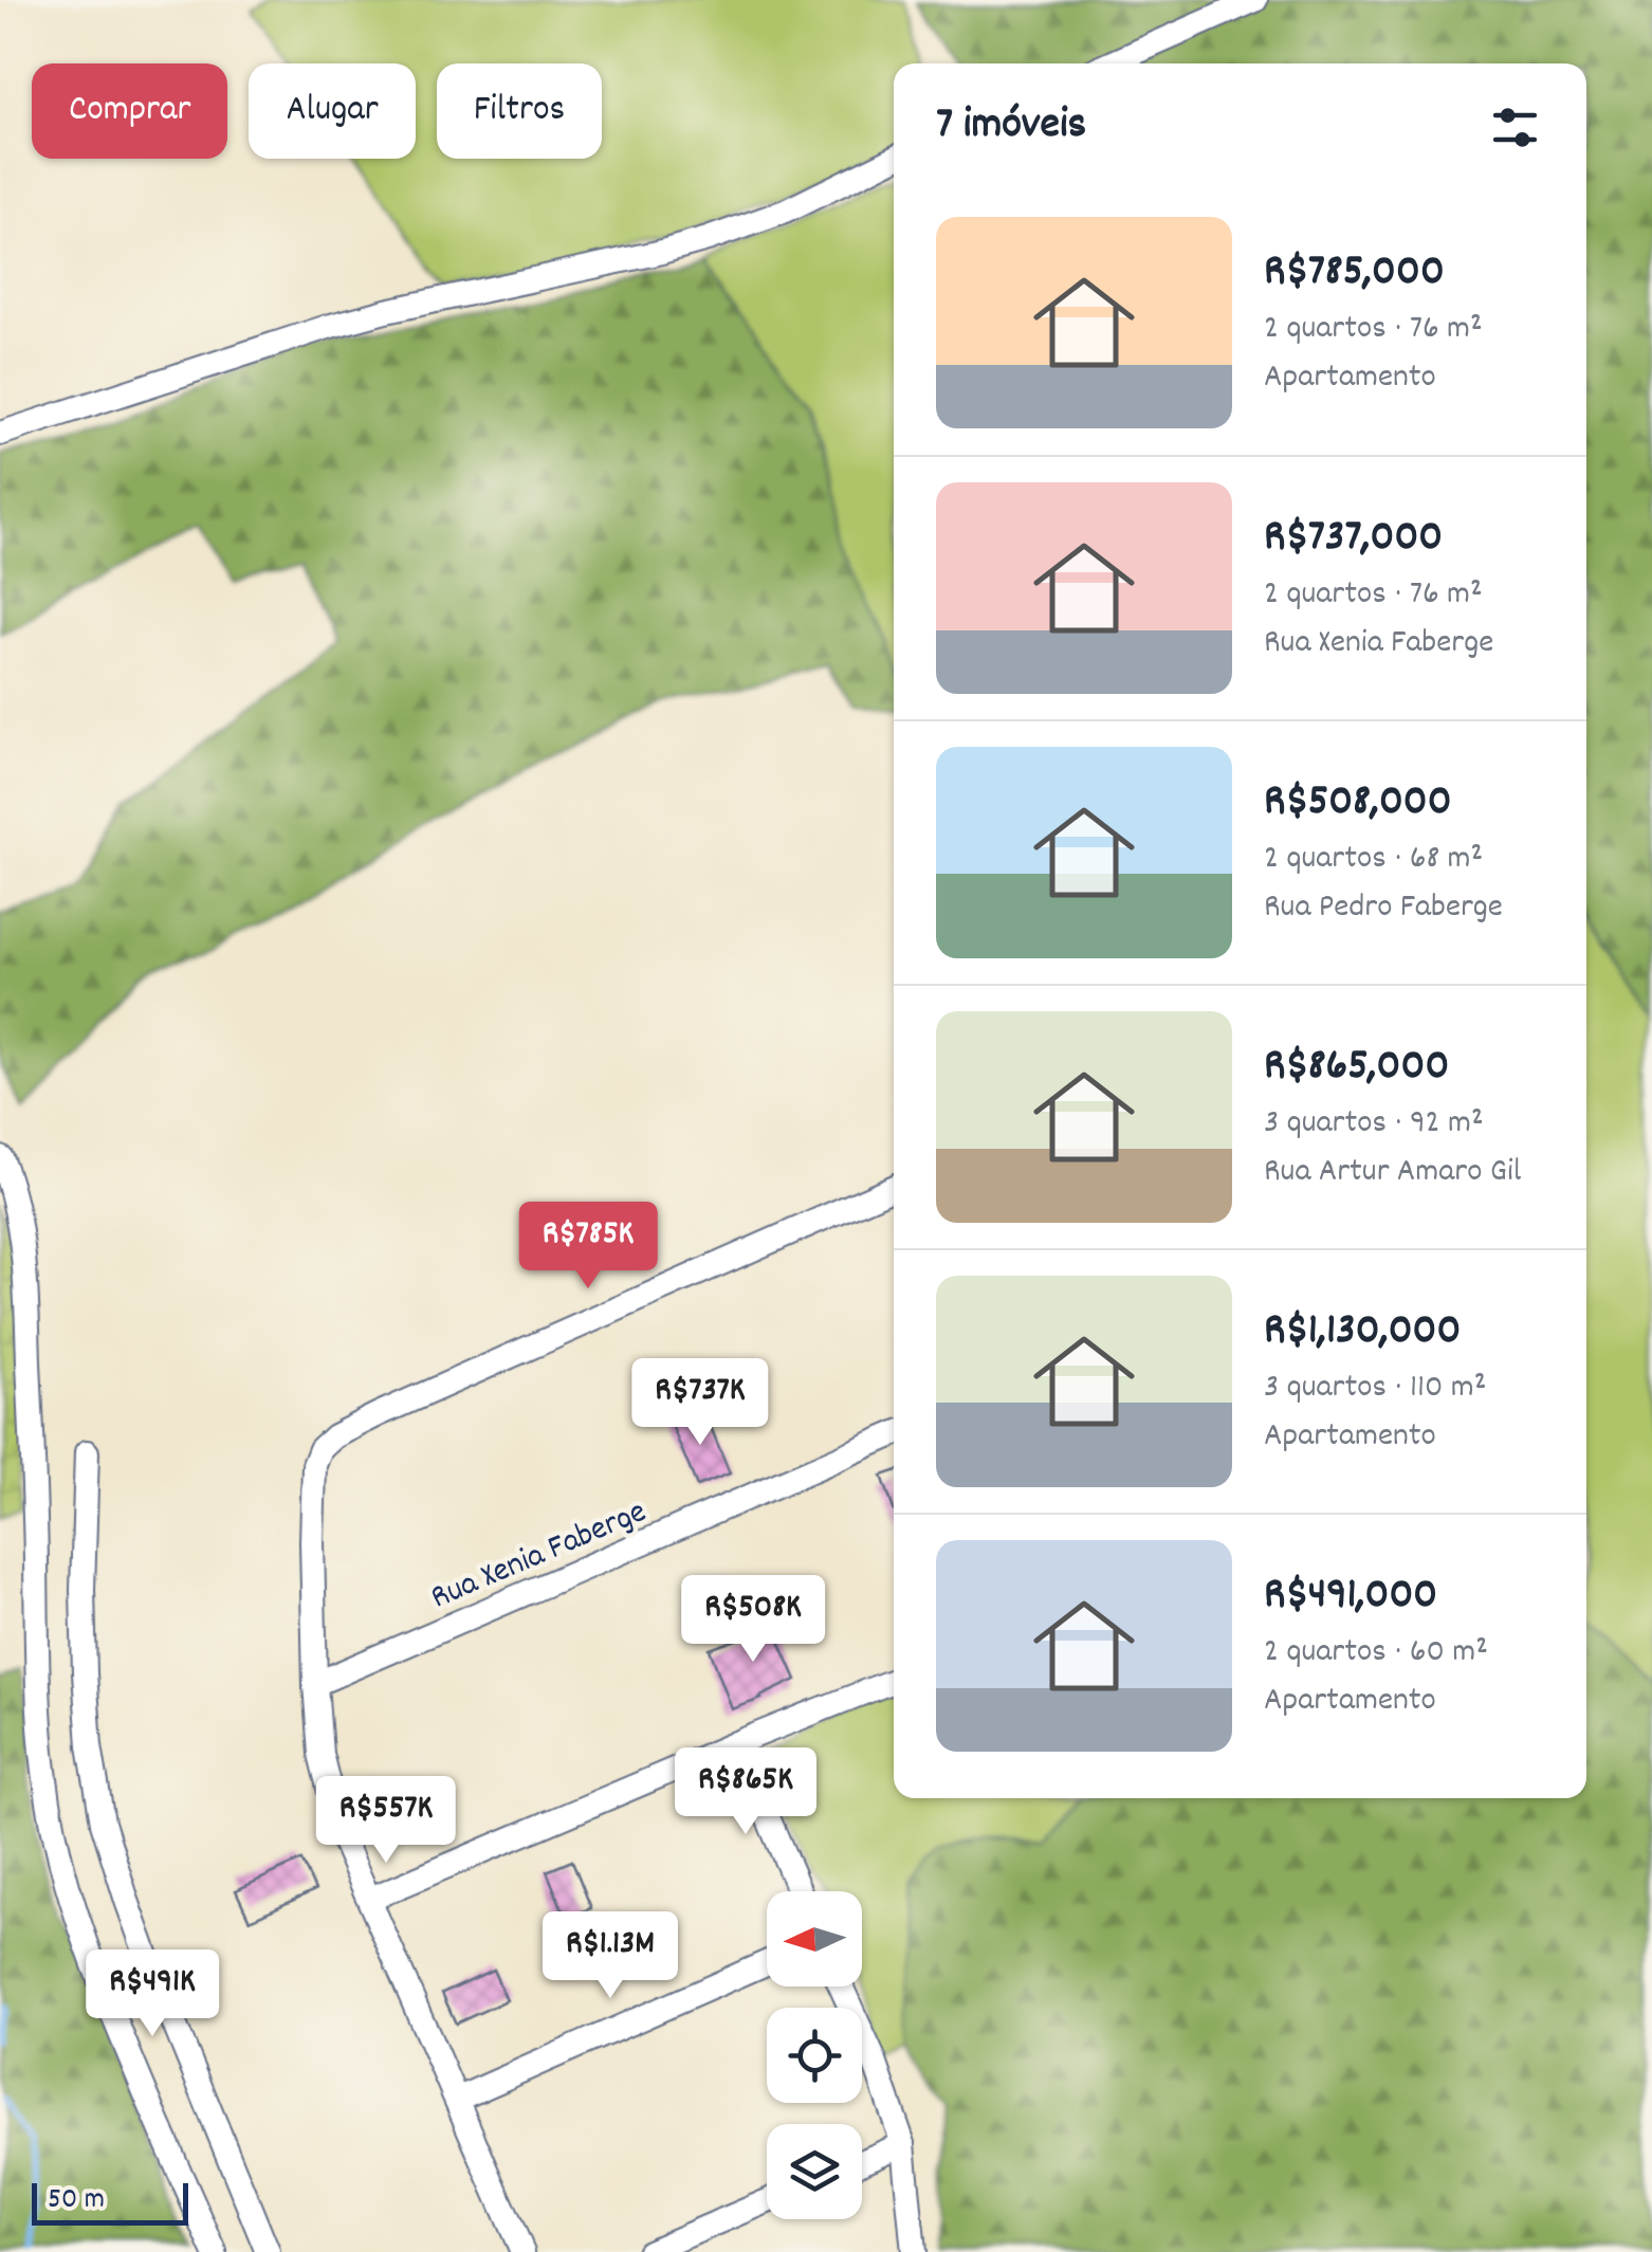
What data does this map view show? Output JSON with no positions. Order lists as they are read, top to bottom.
{
  "streets": {
    "street": ["Rua Xenia Faberge"]
  },
  "scale_bar": "50 m",
  "north": "left",
  "page": {
    "chip": ["Comprar", "Alugar", "Filtros"],
    "heading": "7 imóveis",
    "list": [
      {
        "name": "R$785,000",
        "note": "2 quartos · 76 m² · Apartamento"
      },
      {
        "name": "R$737,000",
        "note": "2 quartos · 76 m² · Rua Xenia Faberge"
      },
      {
        "name": "R$508,000",
        "note": "2 quartos · 68 m² · Rua Pedro Faberge"
      },
      {
        "name": "R$865,000",
        "note": "3 quartos · 92 m² · Rua Artur Amaro Gil"
      },
      {
        "name": "R$1,130,000",
        "note": "3 quartos · 110 m² · Apartamento"
      },
      {
        "name": "R$491,000",
        "note": "2 quartos · 60 m² · Apartamento"
      }
    ],
    "price": [
      "R$785K",
      "R$737K",
      "R$508K",
      "R$865K",
      "R$557K",
      "R$1.13M",
      "R$491K"
    ],
    "scale": "50 m"
  }
}
